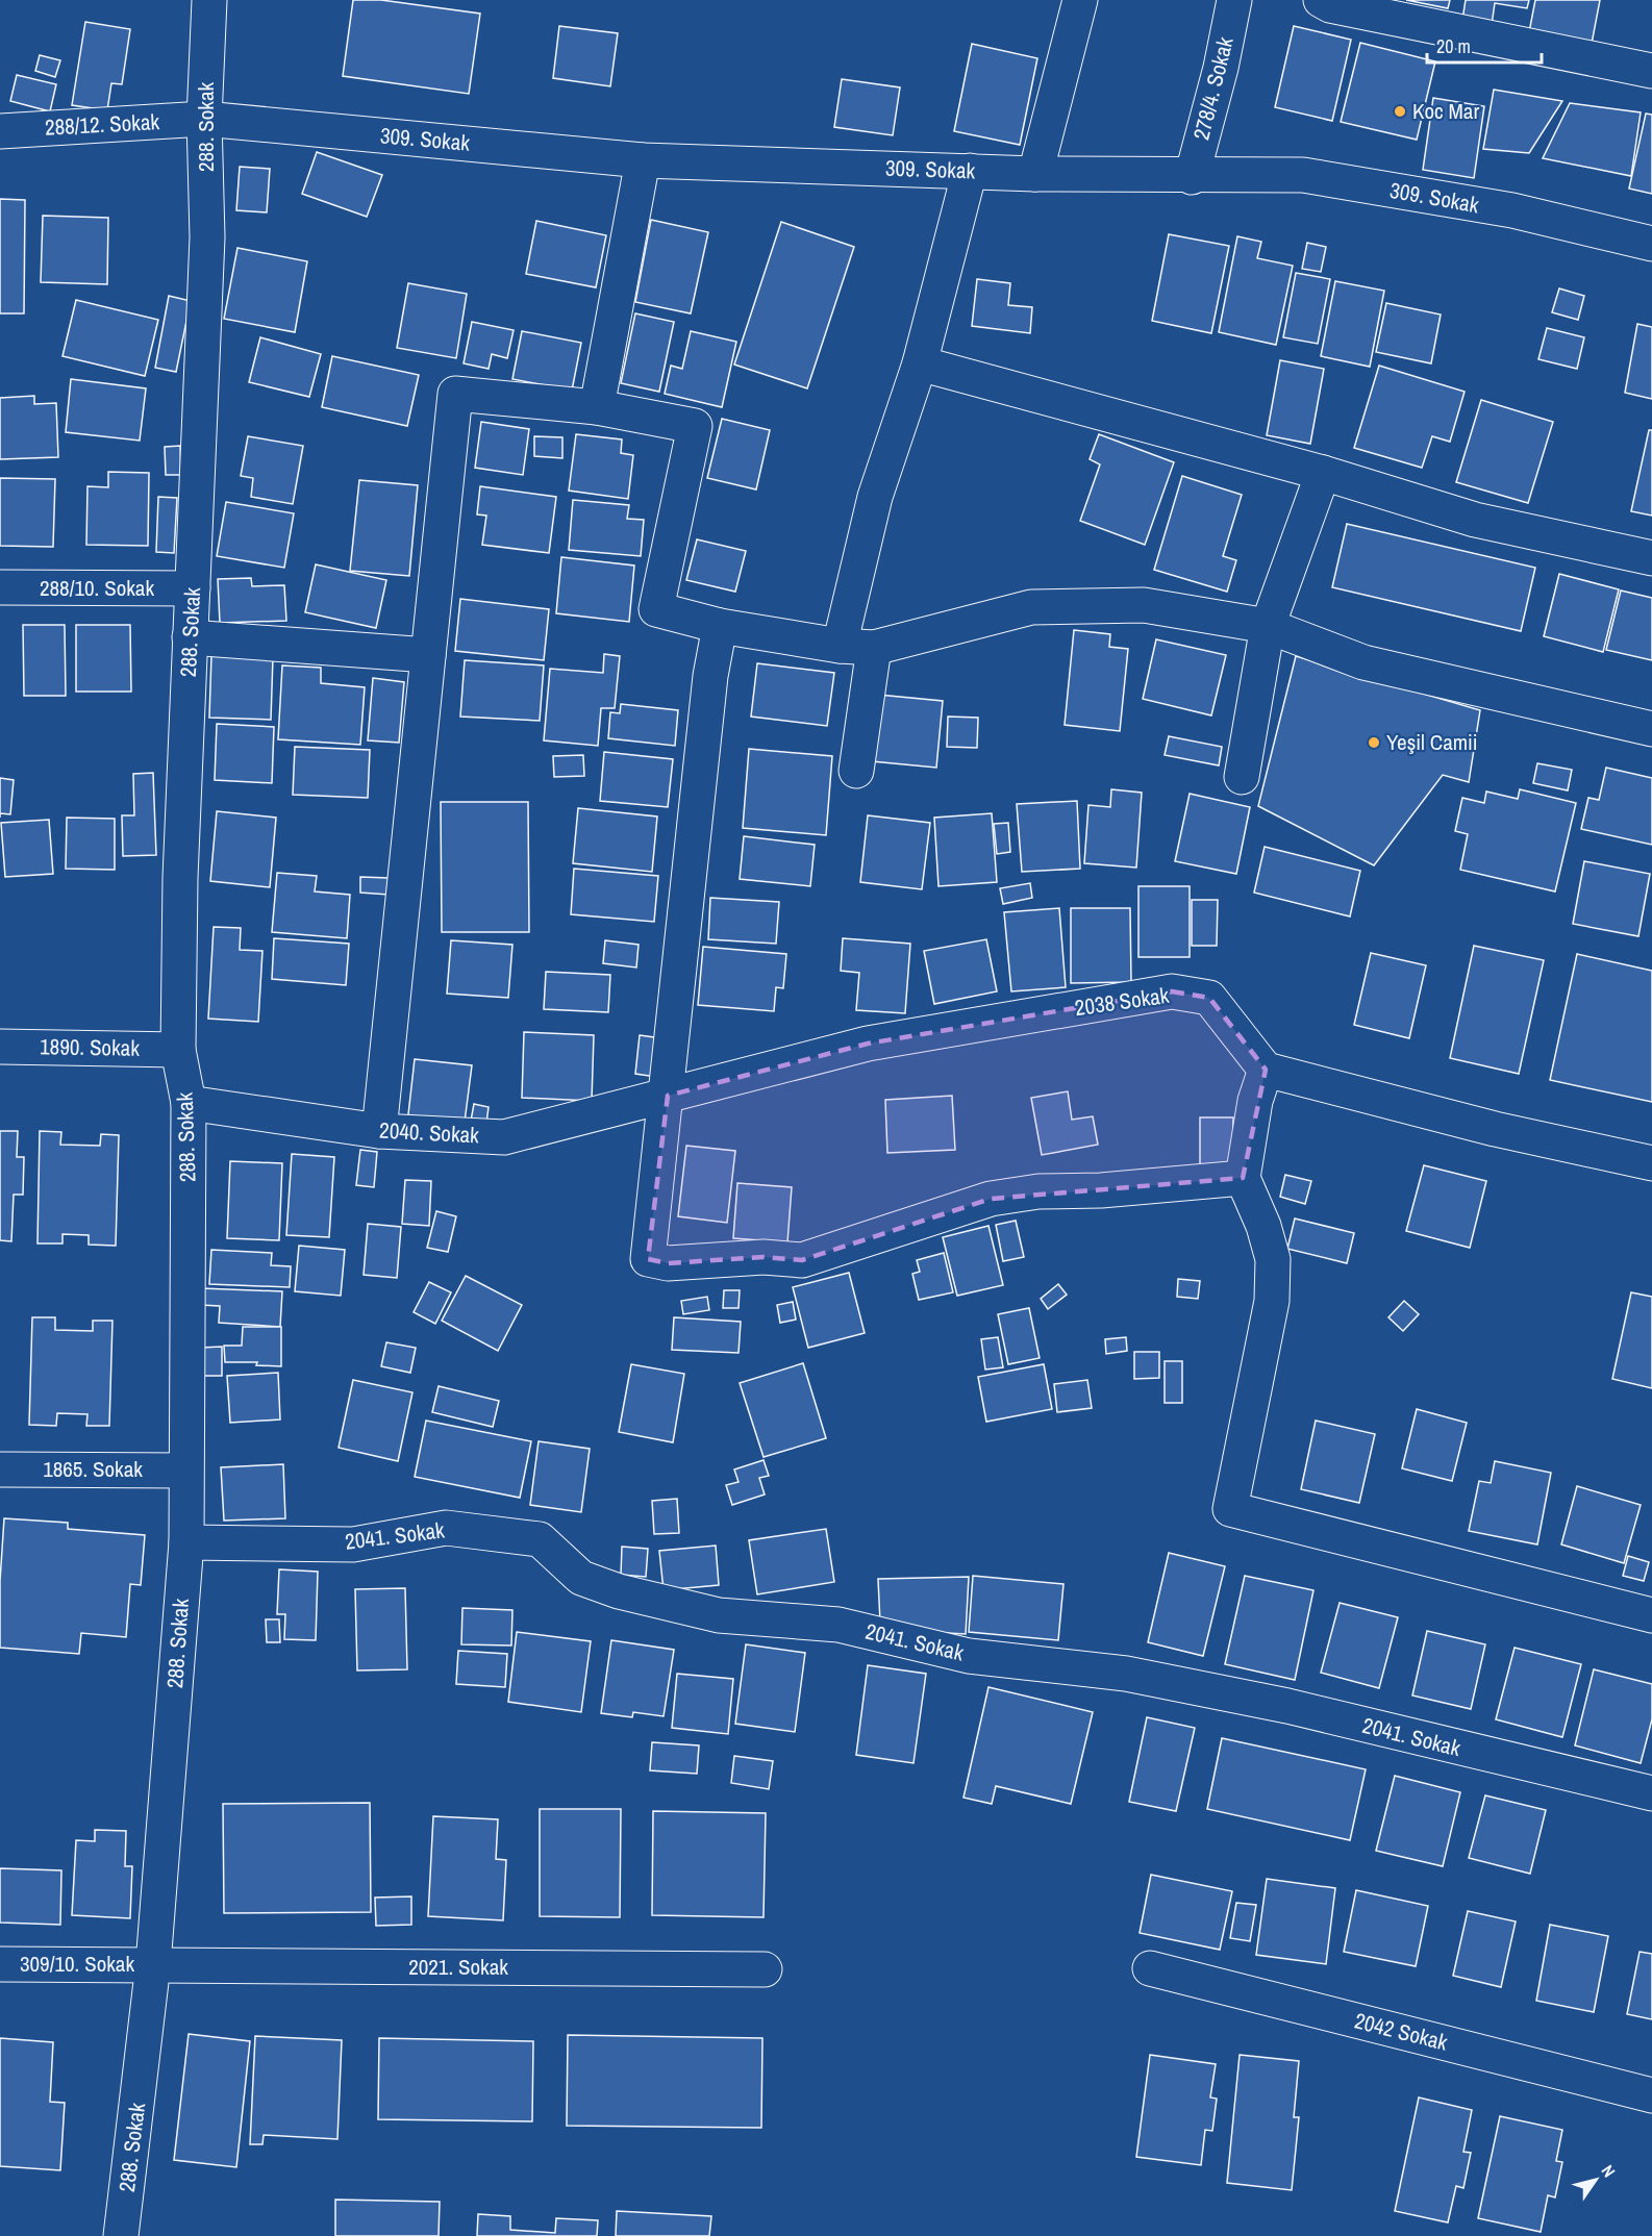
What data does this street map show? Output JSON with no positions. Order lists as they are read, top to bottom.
{
  "streets": {
    "street": [
      "278/4. Sokak",
      "288/12. Sokak",
      "288. Sokak",
      "309. Sokak",
      "288/10. Sokak",
      "2038 Sokak",
      "1890. Sokak",
      "2040. Sokak",
      "1865. Sokak",
      "2041. Sokak",
      "309/10. Sokak",
      "2021. Sokak",
      "2042 Sokak"
    ]
  },
  "crossings": [
    ["278/4. Sokak", "309. Sokak"],
    ["288/12. Sokak", "288. Sokak"],
    ["288/12. Sokak", "309. Sokak"],
    ["288. Sokak", "309. Sokak"],
    ["288. Sokak", "288/10. Sokak"],
    ["288. Sokak", "1890. Sokak"],
    ["288. Sokak", "2040. Sokak"],
    ["288. Sokak", "1865. Sokak"],
    ["288. Sokak", "2041. Sokak"],
    ["288. Sokak", "309/10. Sokak"],
    ["288. Sokak", "2021. Sokak"],
    ["2038 Sokak", "2040. Sokak"],
    ["309/10. Sokak", "2021. Sokak"]
  ],
  "places": ["Koc Mar", "Yeşil Camii"],
  "scale_bar": "20 m",
  "north": "top right"
}
